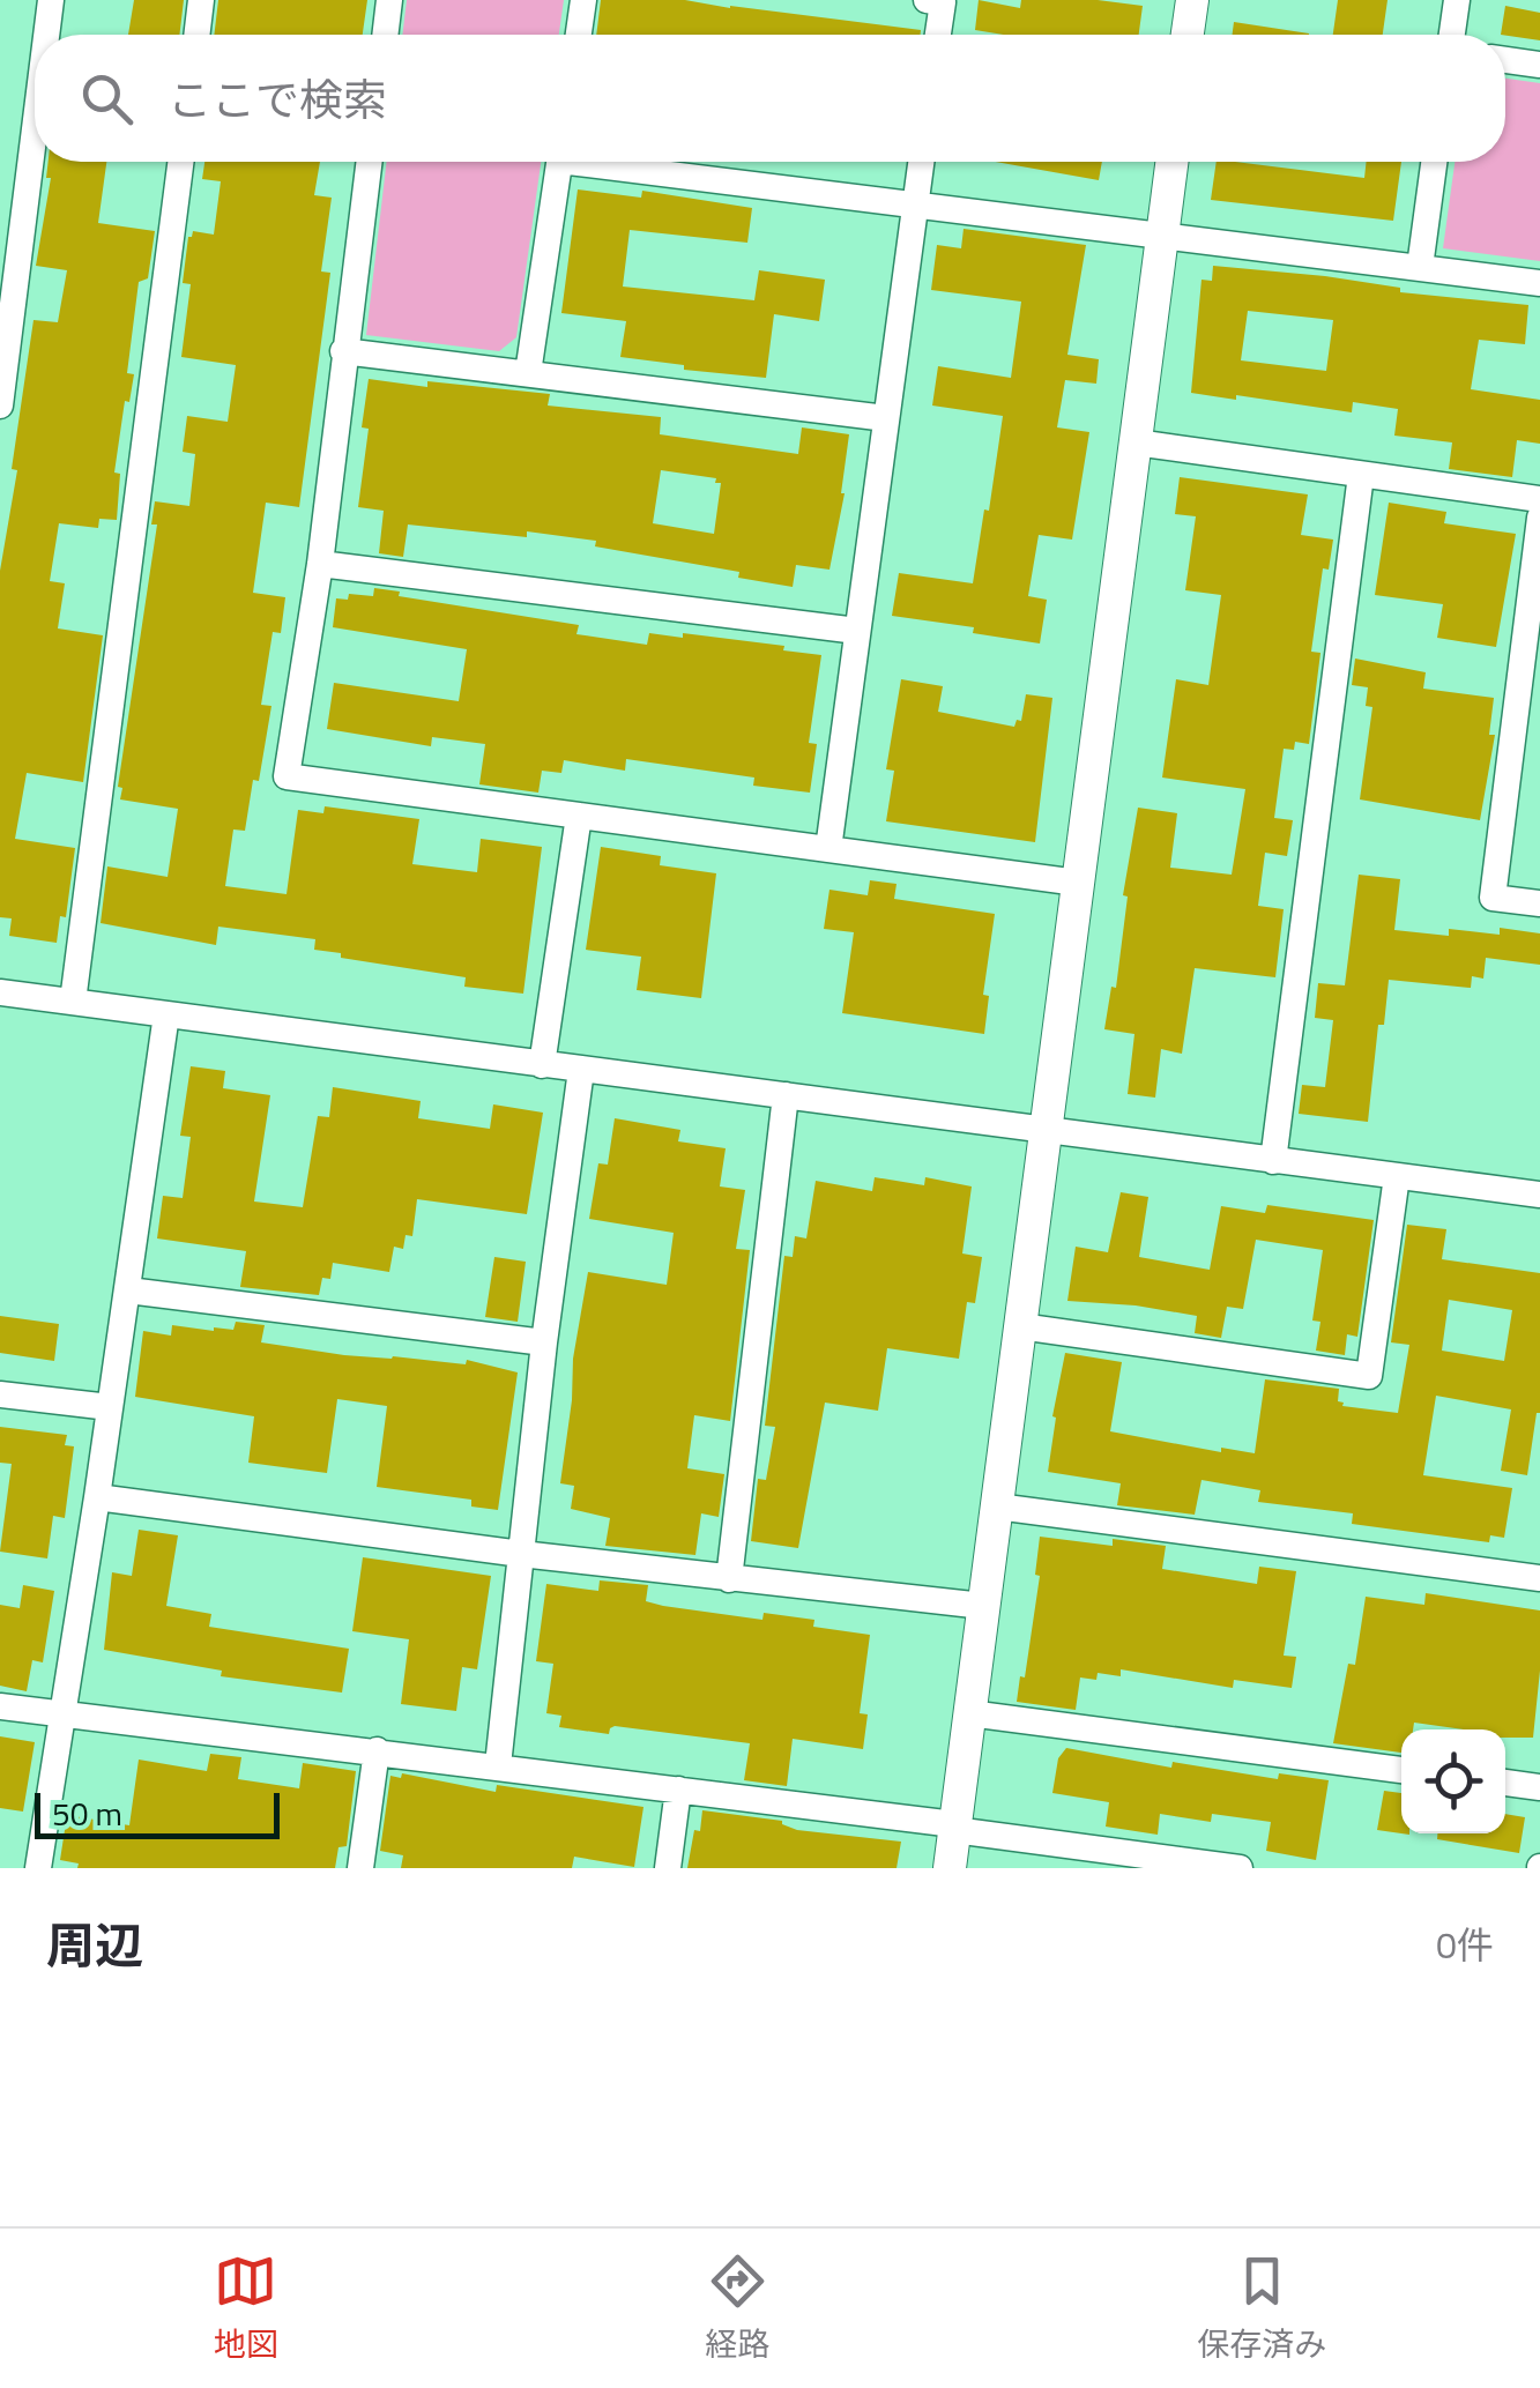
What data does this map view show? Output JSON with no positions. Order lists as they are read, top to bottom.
{
  "scale_bar": "50 m",
  "page": {
    "search": "ここで検索",
    "scale": "50 m",
    "heading": ["周辺", "0件"],
    "nav": ["地図", "経路", "保存済み"]
  }
}
